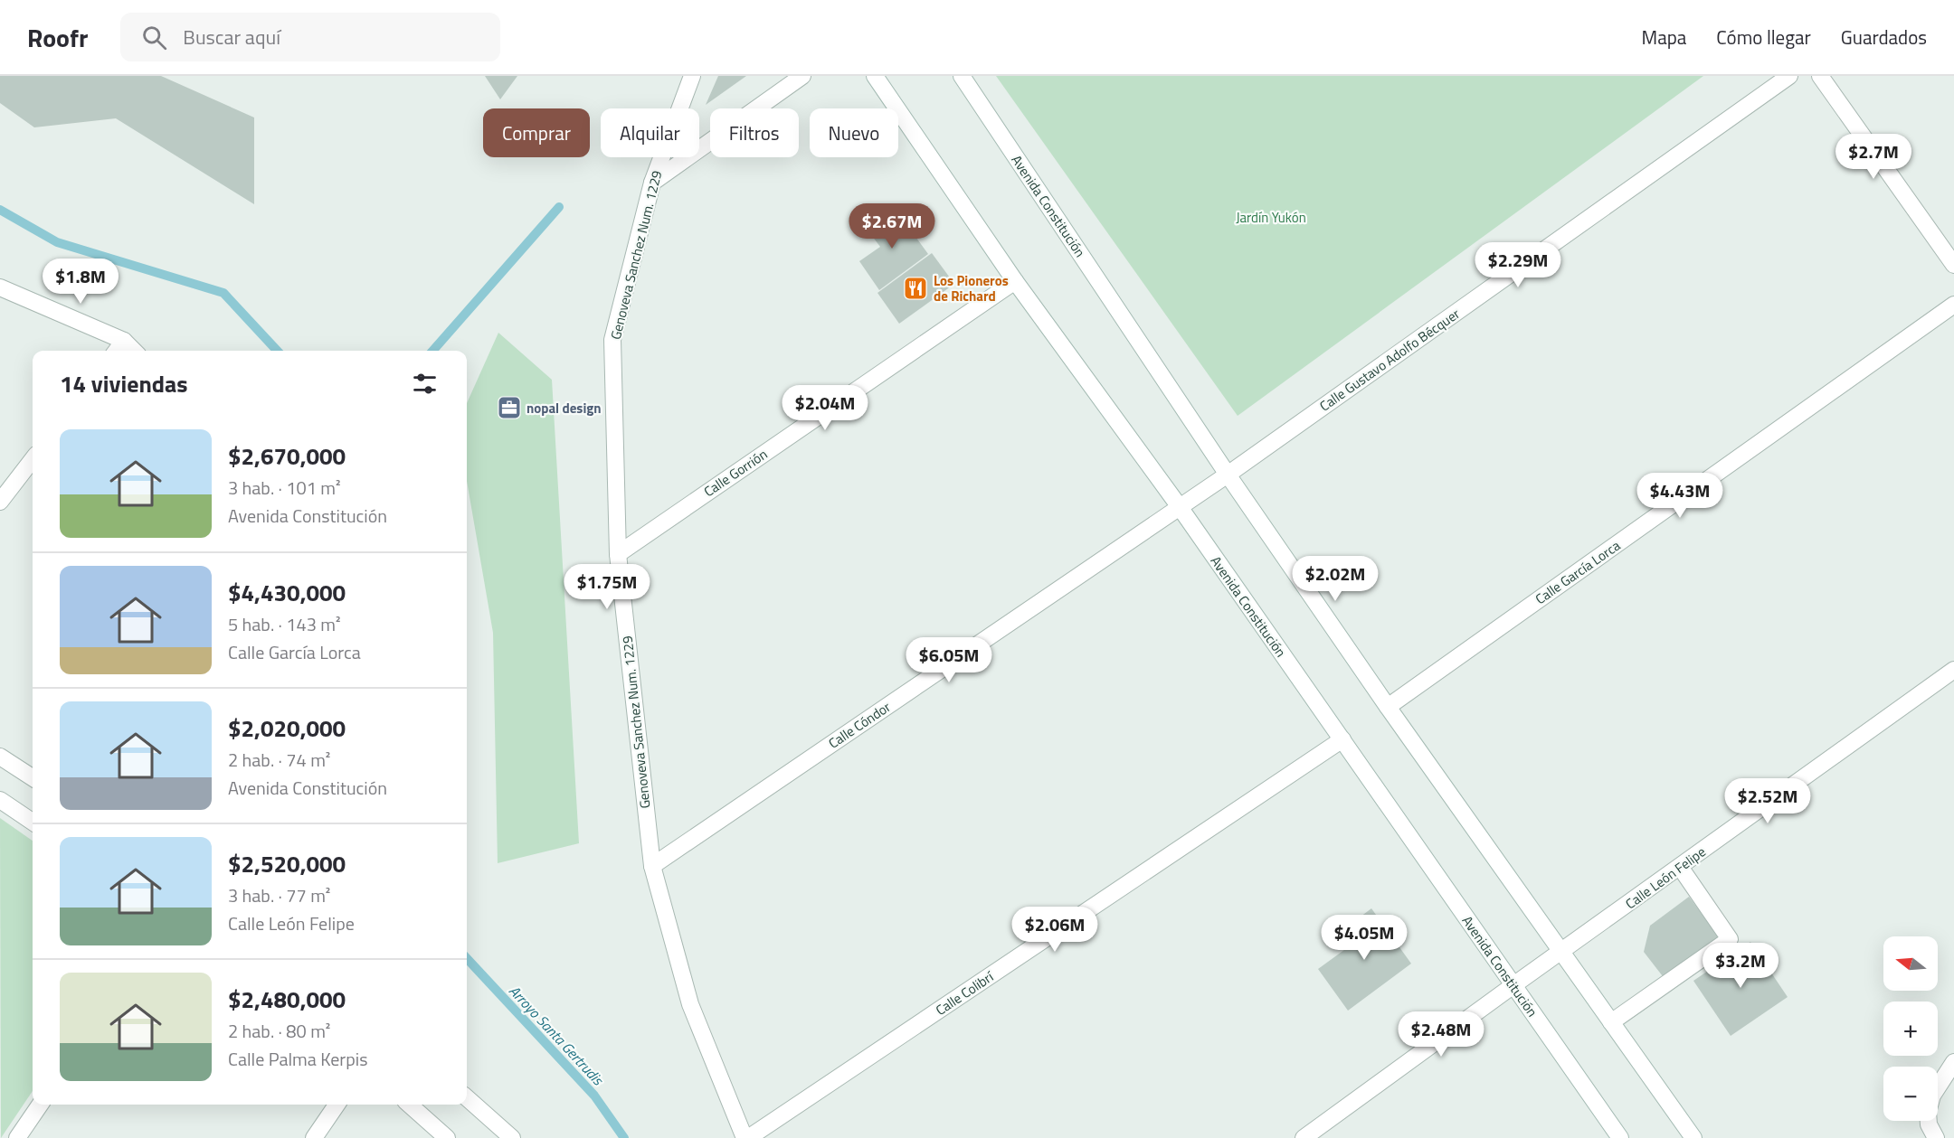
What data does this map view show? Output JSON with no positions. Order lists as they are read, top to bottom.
{
  "streets": {
    "street": [
      "Avenida Constitución",
      "Genoveva Sanchez Num. 1229",
      "Calle Gustavo Adolfo Bécquer",
      "Calle Gorrión",
      "Calle García Lorca",
      "Calle Cóndor",
      "Calle León Felipe",
      "Calle Colibrí"
    ]
  },
  "crossings": [
    ["Avenida Constitución", "Calle Gustavo Adolfo Bécquer"],
    ["Avenida Constitución", "Calle Gorrión"],
    ["Avenida Constitución", "Calle García Lorca"],
    ["Avenida Constitución", "Calle Cóndor"],
    ["Avenida Constitución", "Calle León Felipe"],
    ["Avenida Constitución", "Calle Colibrí"],
    ["Genoveva Sanchez Num. 1229", "Calle Gorrión"],
    ["Genoveva Sanchez Num. 1229", "Calle Cóndor"],
    ["Genoveva Sanchez Num. 1229", "Calle Colibrí"],
    ["Calle Gustavo Adolfo Bécquer", "Calle Cóndor"]
  ],
  "water": ["Arroyo Santa Gertrudis"],
  "parks": ["Jardín Yukón"],
  "places": {
    "restaurant": ["Los Pioneros de Richard"],
    "office": ["nopal design"]
  },
  "north": "left",
  "page": {
    "header": "Roofr",
    "search": "Buscar aquí",
    "nav": ["Mapa", "Cómo llegar", "Guardados"],
    "chip": [
      "Comprar",
      "Alquilar",
      "Filtros",
      "Nuevo"
    ],
    "price": [
      "$2.7M",
      "$2.67M",
      "$2.29M",
      "$1.8M",
      "$2.04M",
      "$4.43M",
      "$2.02M",
      "$1.75M",
      "$6.05M",
      "$2.52M",
      "$2.06M",
      "$4.05M",
      "$3.2M",
      "$2.48M"
    ],
    "heading": "14 viviendas",
    "list": [
      {
        "name": "$2,670,000",
        "note": "3 hab. · 101 m² · Avenida Constitución"
      },
      {
        "name": "$4,430,000",
        "note": "5 hab. · 143 m² · Calle García Lorca"
      },
      {
        "name": "$2,020,000",
        "note": "2 hab. · 74 m² · Avenida Constitución"
      },
      {
        "name": "$2,520,000",
        "note": "3 hab. · 77 m² · Calle León Felipe"
      },
      {
        "name": "$2,480,000",
        "note": "2 hab. · 80 m² · Calle Palma Kerpis"
      }
    ],
    "map_buttons": ["+", "−"]
  }
}
